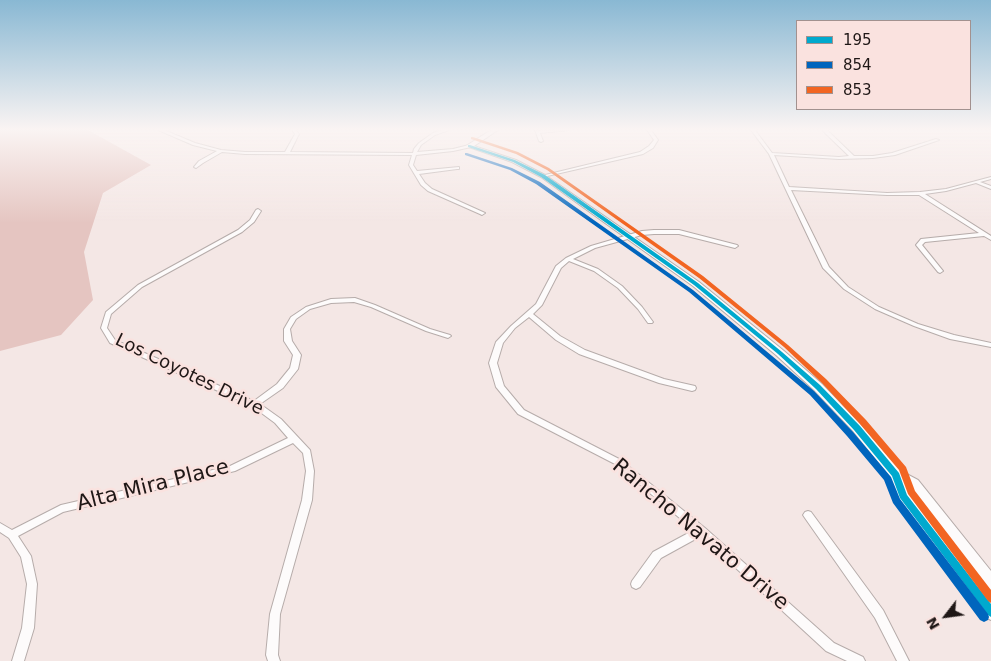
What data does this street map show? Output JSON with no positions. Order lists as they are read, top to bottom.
{
  "streets": {
    "street": ["Los Coyotes Drive", "Alta Mira Place", "Rancho Navato Drive"]
  },
  "crossings": [
    ["Los Coyotes Drive", "Alta Mira Place"]
  ],
  "lines": ["transit line 195", "transit line 854", "transit line 853"],
  "legend": ["195", "854", "853"],
  "north": "bottom left"
}
